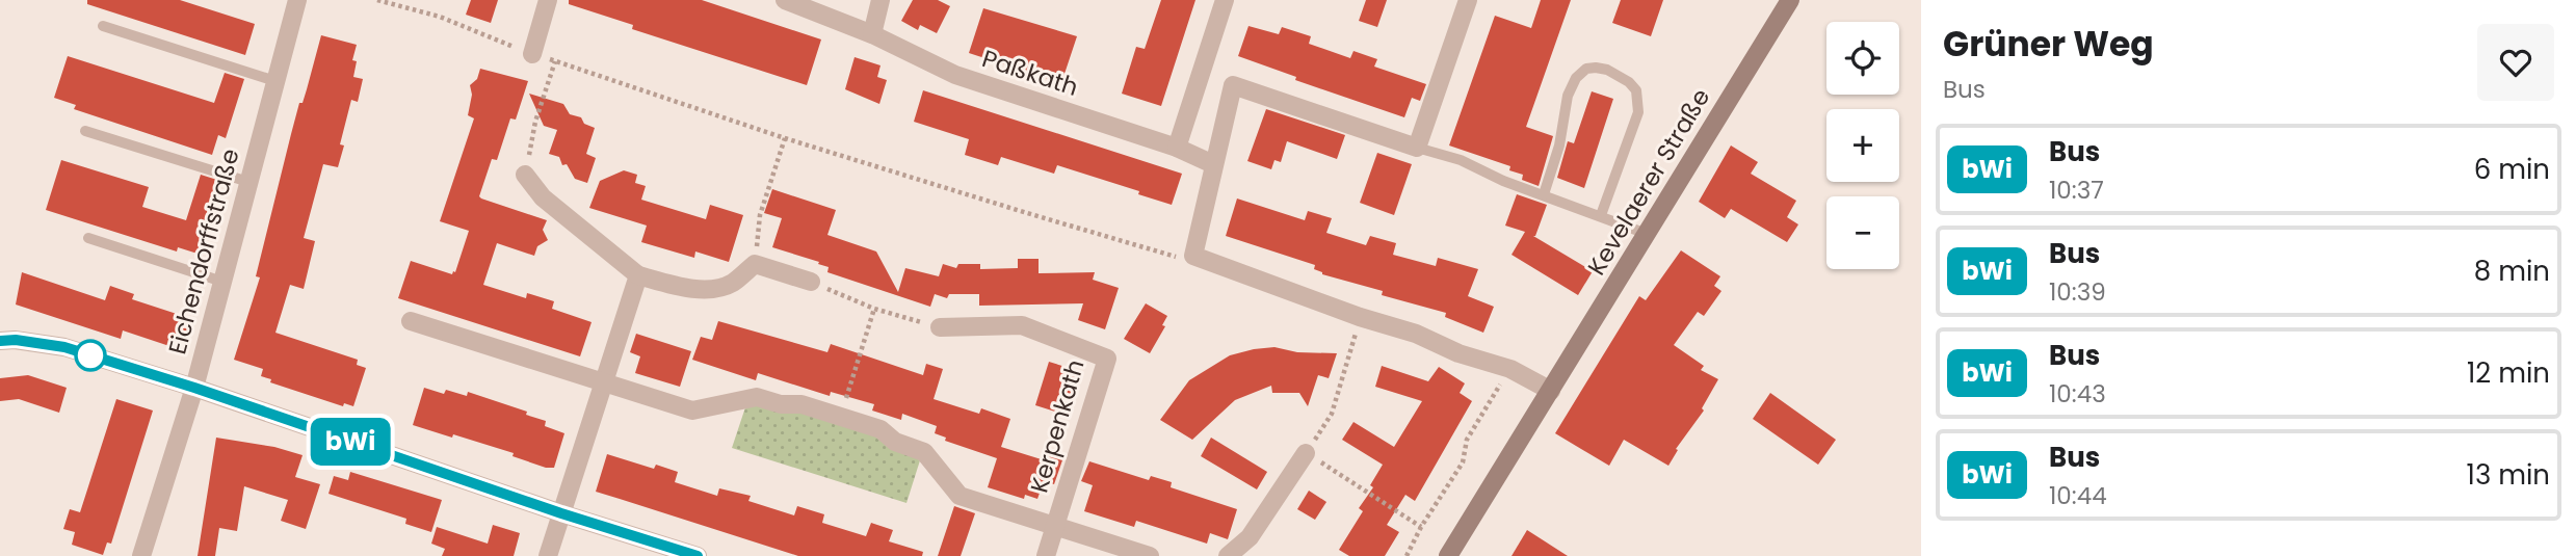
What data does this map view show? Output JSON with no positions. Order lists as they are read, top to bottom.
{
  "streets": {
    "main road": ["Kevelaerer Straße"],
    "street": ["Paßkath", "Eichendorffstraße", "Kerpenkath"]
  },
  "lines": ["bus line bWi"],
  "page": {
    "on_map": "bWi",
    "heading": ["Grüner Weg", "Bus"],
    "map_buttons": ["+", "−"],
    "list": [
      {
        "mark": "bWi",
        "name": "Bus",
        "note": "10:37",
        "value": "6 min"
      },
      {
        "mark": "bWi",
        "name": "Bus",
        "note": "10:39",
        "value": "8 min"
      },
      {
        "mark": "bWi",
        "name": "Bus",
        "note": "10:43",
        "value": "12 min"
      },
      {
        "mark": "bWi",
        "name": "Bus",
        "note": "10:44",
        "value": "13 min"
      }
    ]
  }
}
